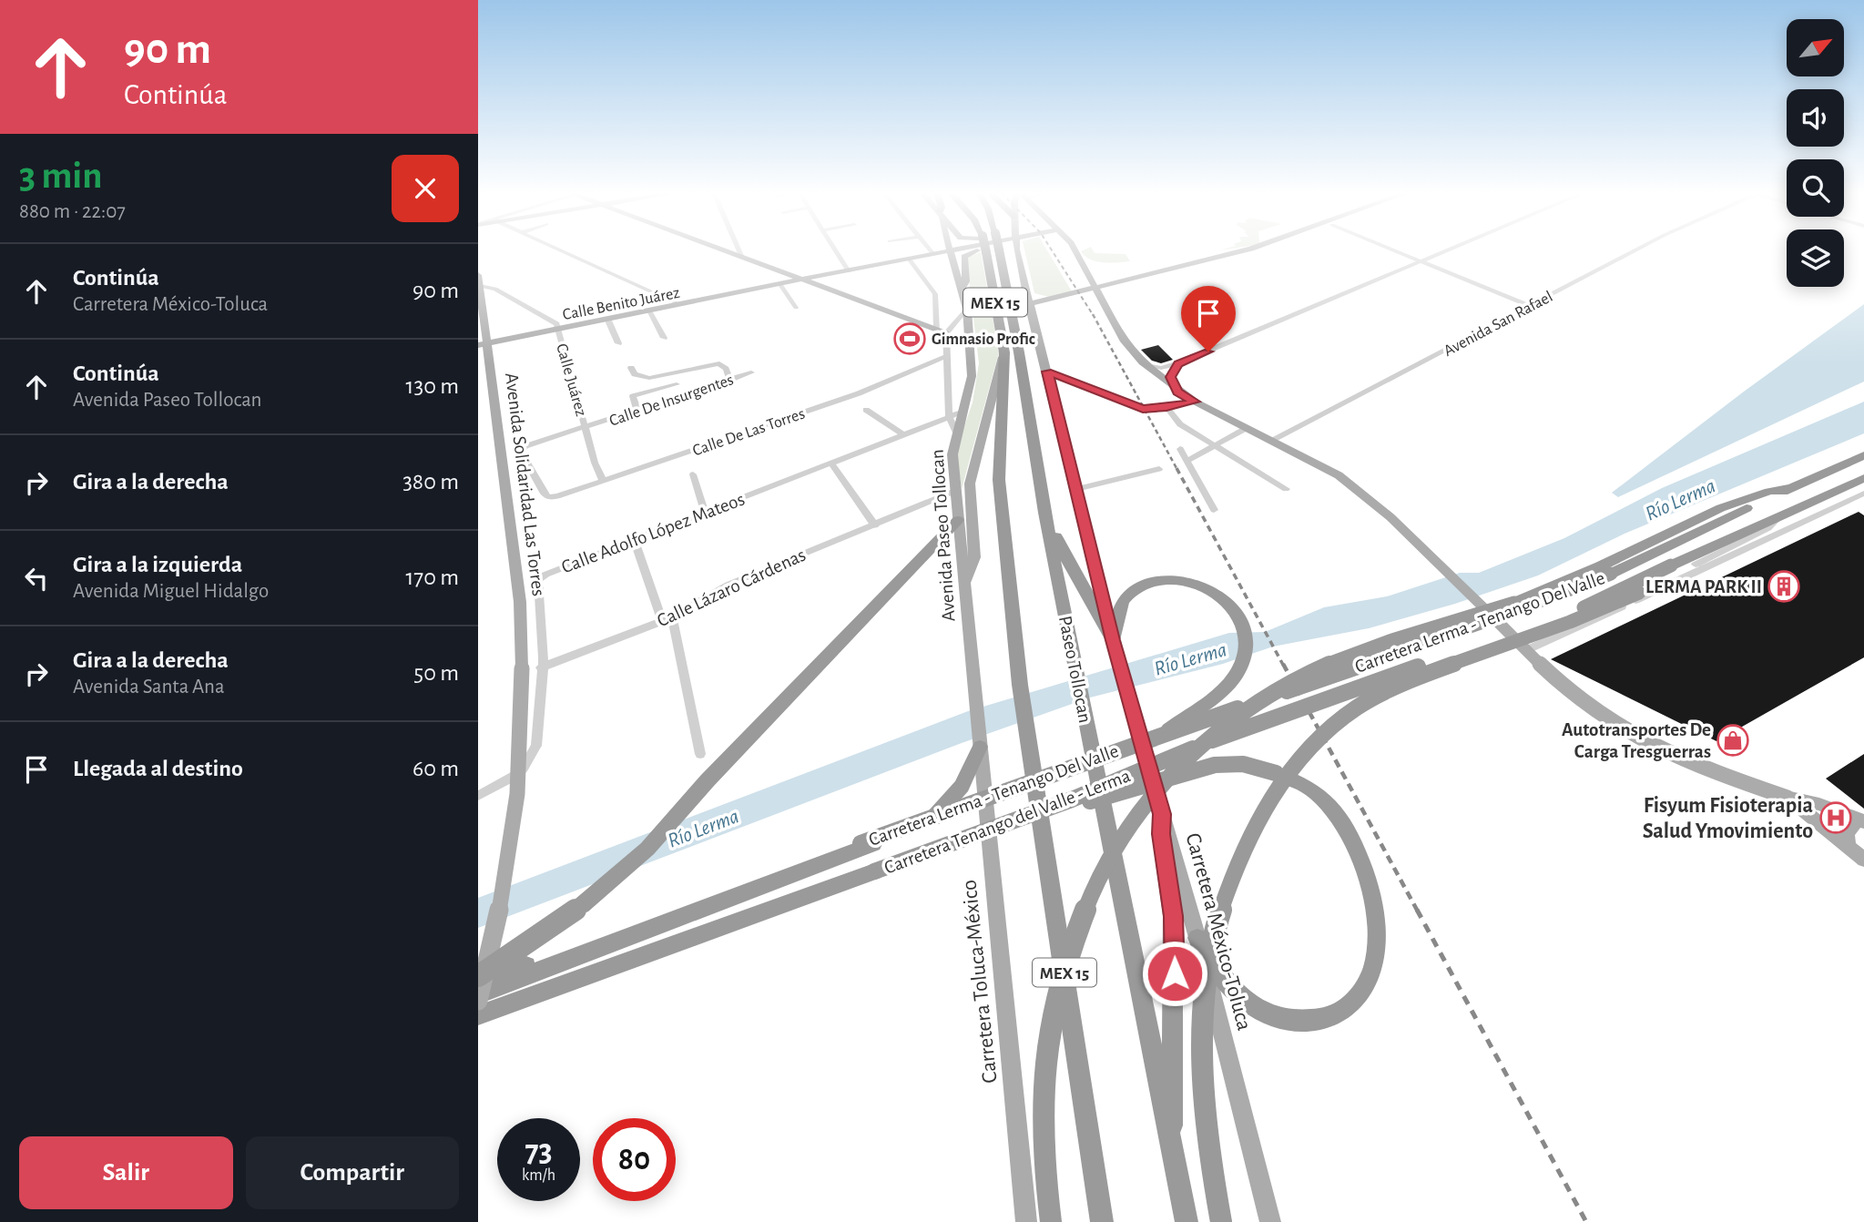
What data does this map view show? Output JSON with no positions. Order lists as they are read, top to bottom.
{
  "streets": {
    "highway": [
      "MEX 15",
      "Carretera Lerma - Tenango Del Valle",
      "Paseo Tollocan",
      "Carretera Tenango del Valle - Lerma"
    ],
    "main road": [
      "Calle Benito Juárez",
      "Avenida Solidaridad Las Torres",
      "Avenida Paseo Tollocan",
      "Carretera México-Toluca",
      "Carretera Toluca-México"
    ],
    "street": [
      "Avenida San Rafael",
      "Calle Juárez",
      "Calle De Insurgentes",
      "Calle De Las Torres",
      "Calle Adolfo López Mateos",
      "Calle Lázaro Cárdenas"
    ]
  },
  "crossings": [
    ["Calle Benito Juárez", "Calle Juárez"],
    ["Calle Benito Juárez", "Avenida Solidaridad Las Torres"],
    ["Calle Benito Juárez", "Avenida Paseo Tollocan"],
    ["Calle Juárez", "Calle De Insurgentes"],
    ["Calle Juárez", "Calle De Las Torres"],
    ["Calle Juárez", "Avenida Solidaridad Las Torres"],
    ["Calle De Insurgentes", "Calle De Las Torres"],
    ["Calle Adolfo López Mateos", "Avenida Paseo Tollocan"],
    ["Calle Adolfo López Mateos", "Calle Lázaro Cárdenas"],
    ["Avenida Paseo Tollocan", "Calle Lázaro Cárdenas"],
    ["Avenida Paseo Tollocan", "Carretera Toluca-México"]
  ],
  "water": ["Río Lerma"],
  "places": {
    "sports": ["Gimnasio Profic"],
    "building": ["LERMA PARK II"],
    "shop": ["Autotransportes De Carga Tresguerras"],
    "hospital": ["Fisyum Fisioterapia Salud Ymovimiento"]
  },
  "north": "top right",
  "page": {
    "turn": ["90 m", "Continúa"],
    "heading": ["3 min", "880 m · 22:07"],
    "list": [
      {
        "name": "Continúa",
        "note": "Carretera México-Toluca",
        "value": "90 m"
      },
      {
        "name": "Continúa",
        "note": "Avenida Paseo Tollocan",
        "value": "130 m"
      },
      {
        "name": "Gira a la derecha",
        "value": "380 m"
      },
      {
        "name": "Gira a la izquierda",
        "note": "Avenida Miguel Hidalgo",
        "value": "170 m"
      },
      {
        "name": "Gira a la derecha",
        "note": "Avenida Santa Ana",
        "value": "50 m"
      },
      {
        "name": "Llegada al destino",
        "value": "60 m"
      }
    ],
    "speed": "73 km/h",
    "limit": "80",
    "buttons": ["Salir", "Compartir"]
  }
}
